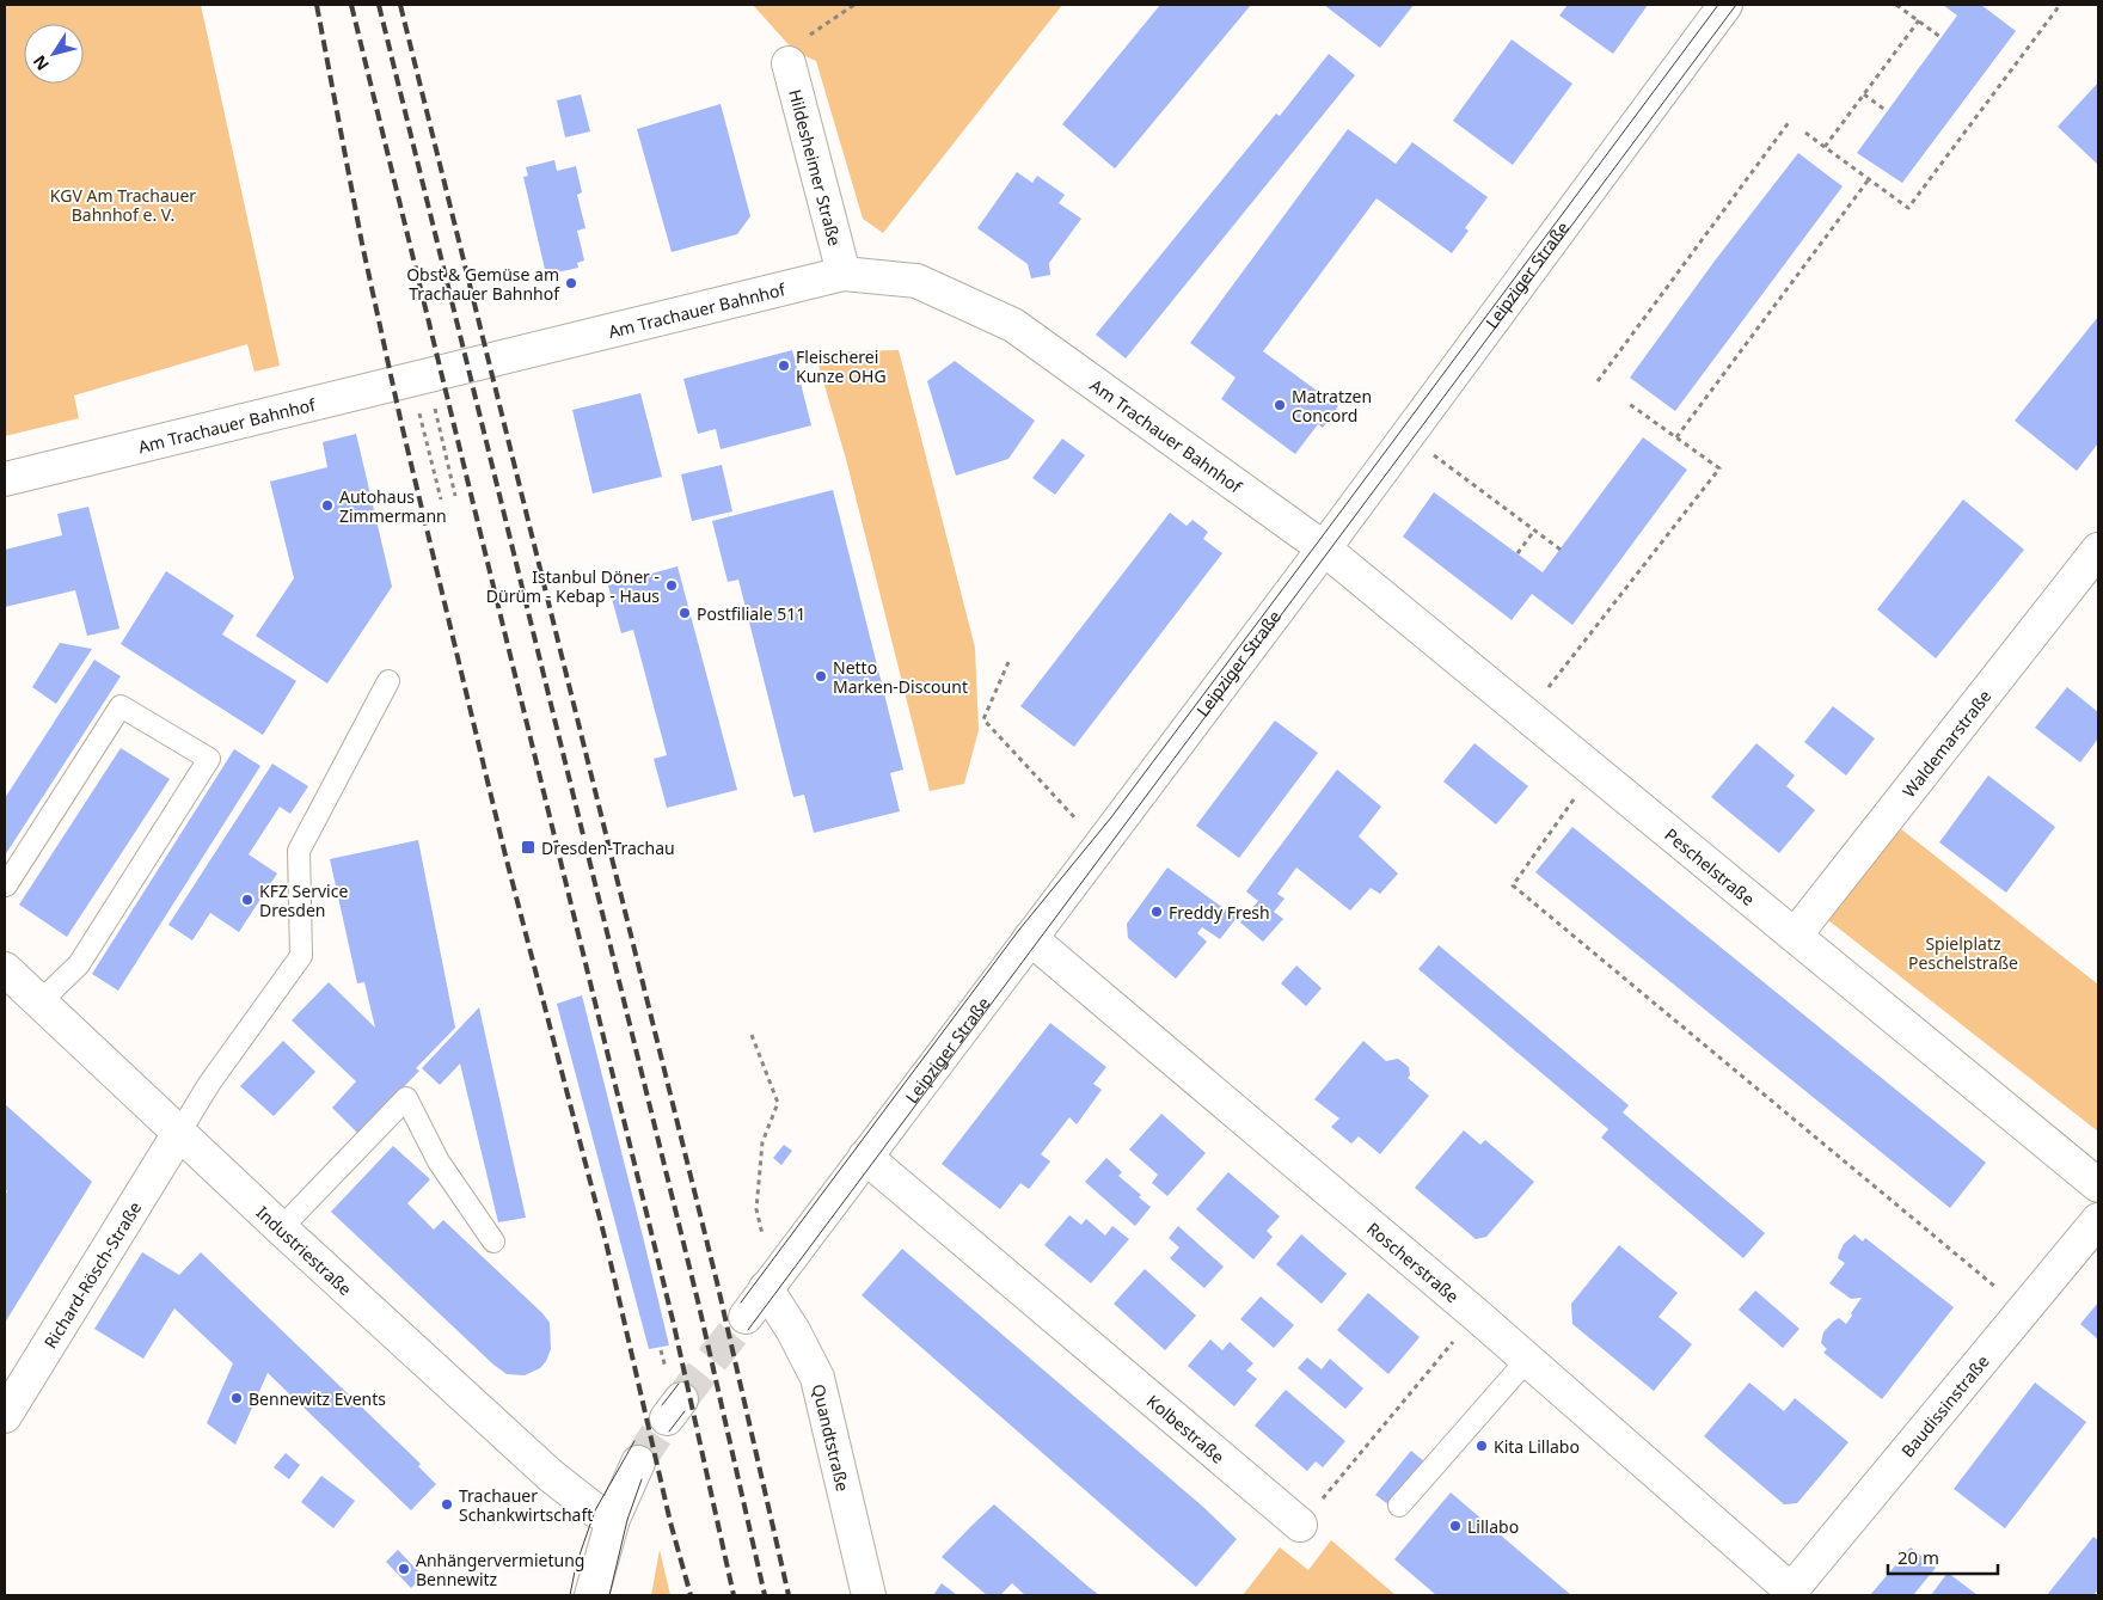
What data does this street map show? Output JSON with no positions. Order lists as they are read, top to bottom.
{
  "streets": {
    "street": [
      "Hildesheimer Straße",
      "Leipziger Straße",
      "Am Trachauer Bahnhof",
      "Waldemarstraße",
      "Peschelstraße",
      "Industriestraße",
      "Roscherstraße",
      "Richard-Rösch-Straße",
      "Baudissinstraße",
      "Kolbestraße",
      "Quandtstraße"
    ]
  },
  "crossings": [
    ["Hildesheimer Straße", "Am Trachauer Bahnhof"],
    ["Leipziger Straße", "Am Trachauer Bahnhof"],
    ["Leipziger Straße", "Peschelstraße"],
    ["Leipziger Straße", "Roscherstraße"],
    ["Leipziger Straße", "Kolbestraße"],
    ["Leipziger Straße", "Quandtstraße"],
    ["Am Trachauer Bahnhof", "Peschelstraße"],
    ["Waldemarstraße", "Peschelstraße"],
    ["Industriestraße", "Richard-Rösch-Straße"],
    ["Roscherstraße", "Baudissinstraße"]
  ],
  "parks": ["KGV Am Trachauer Bahnhof e. V.", "Spielplatz Peschelstraße"],
  "places": {
    "other": [
      "Obst & Gemüse am Trachauer Bahnhof",
      "Fleischerei Kunze OHG",
      "Matratzen Concord",
      "Autohaus Zimmermann",
      "Istanbul Döner - Dürüm - Kebap - Haus",
      "Postfiliale 511",
      "Netto Marken-Discount",
      "KFZ Service Dresden",
      "Freddy Fresh",
      "Bennewitz Events",
      "Kita Lillabo",
      "Trachauer Schankwirtschaft",
      "Lillabo",
      "Anhängervermietung Bennewitz"
    ],
    "transit": ["Dresden-Trachau"]
  },
  "scale_bar": "20 m",
  "north": "bottom left"
}
